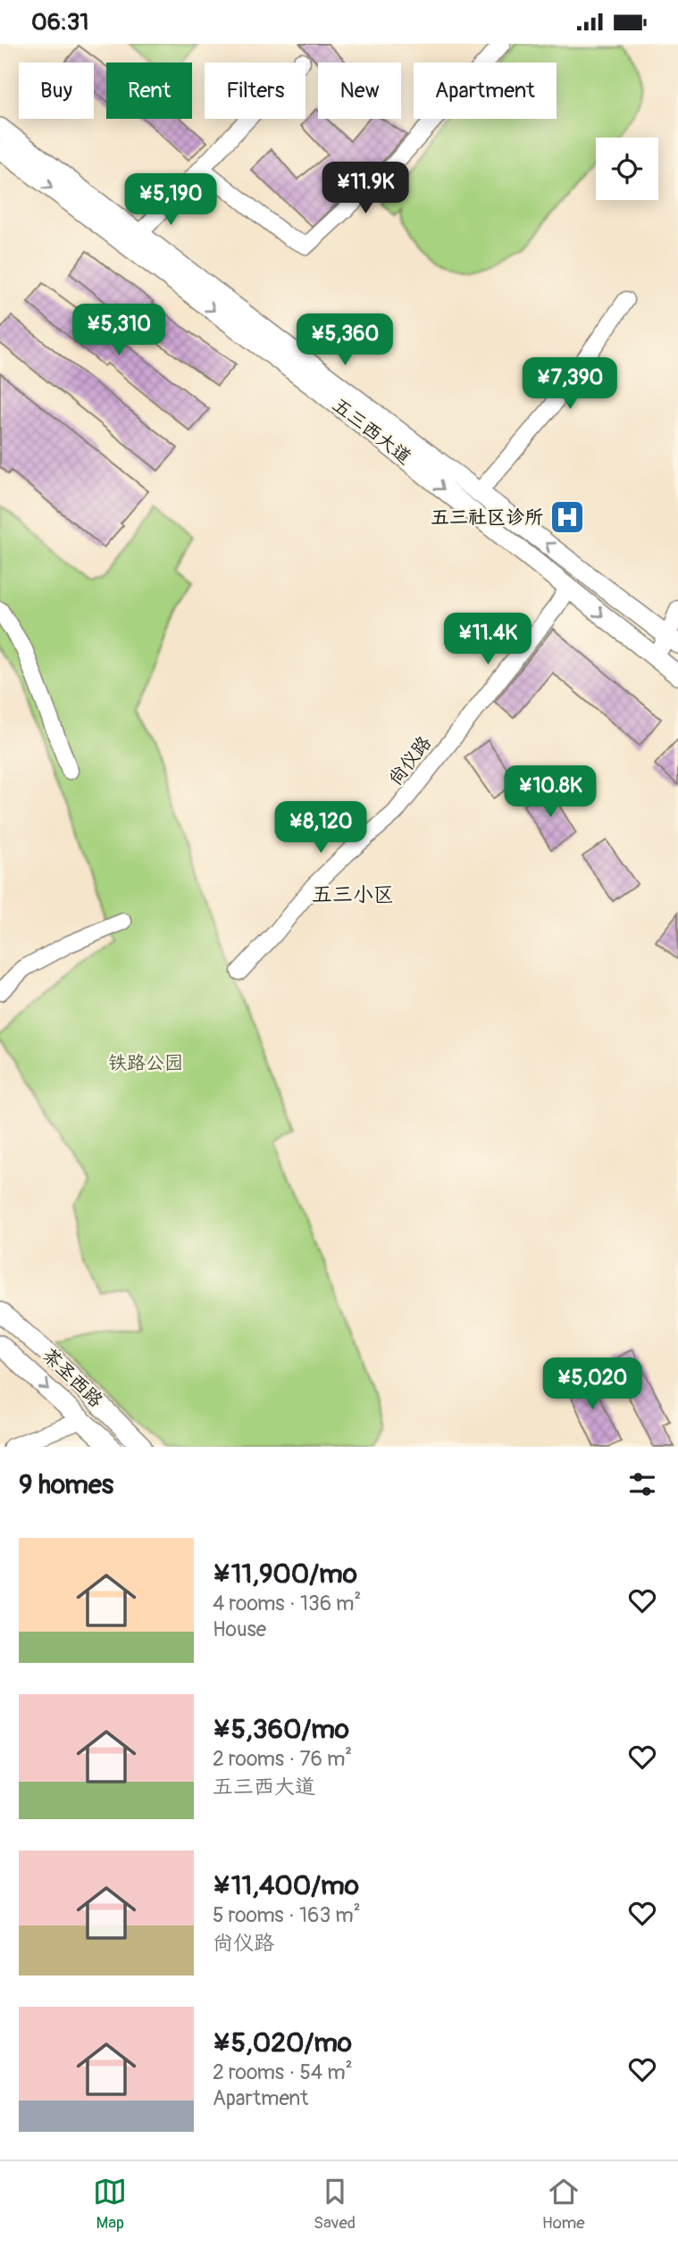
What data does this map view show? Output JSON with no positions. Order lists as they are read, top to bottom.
{
  "streets": {
    "main road": ["五三西大道", "茶圣西路"],
    "street": ["尚仪路"]
  },
  "crossings": [
    ["五三西大道", "尚仪路"]
  ],
  "districts": ["五三小区"],
  "parks": ["铁路公园"],
  "places": {
    "hospital": ["五三社区诊所"]
  },
  "page": {
    "status": "06:31",
    "chip": [
      "Buy",
      "Rent",
      "Filters",
      "New",
      "Apartment"
    ],
    "price": [
      "¥11.9K",
      "¥5,190",
      "¥5,310",
      "¥5,360",
      "¥7,390",
      "¥11.4K",
      "¥10.8K",
      "¥8,120",
      "¥5,020"
    ],
    "heading": "9 homes",
    "list": [
      {
        "name": "¥11,900/mo",
        "note": "4 rooms · 136 m² · House"
      },
      {
        "name": "¥5,360/mo",
        "note": "2 rooms · 76 m² · 五三西大道"
      },
      {
        "name": "¥11,400/mo",
        "note": "5 rooms · 163 m² · 尚仪路"
      },
      {
        "name": "¥5,020/mo",
        "note": "2 rooms · 54 m² · Apartment"
      }
    ],
    "tabs": ["Map", "Saved", "Home"]
  }
}
